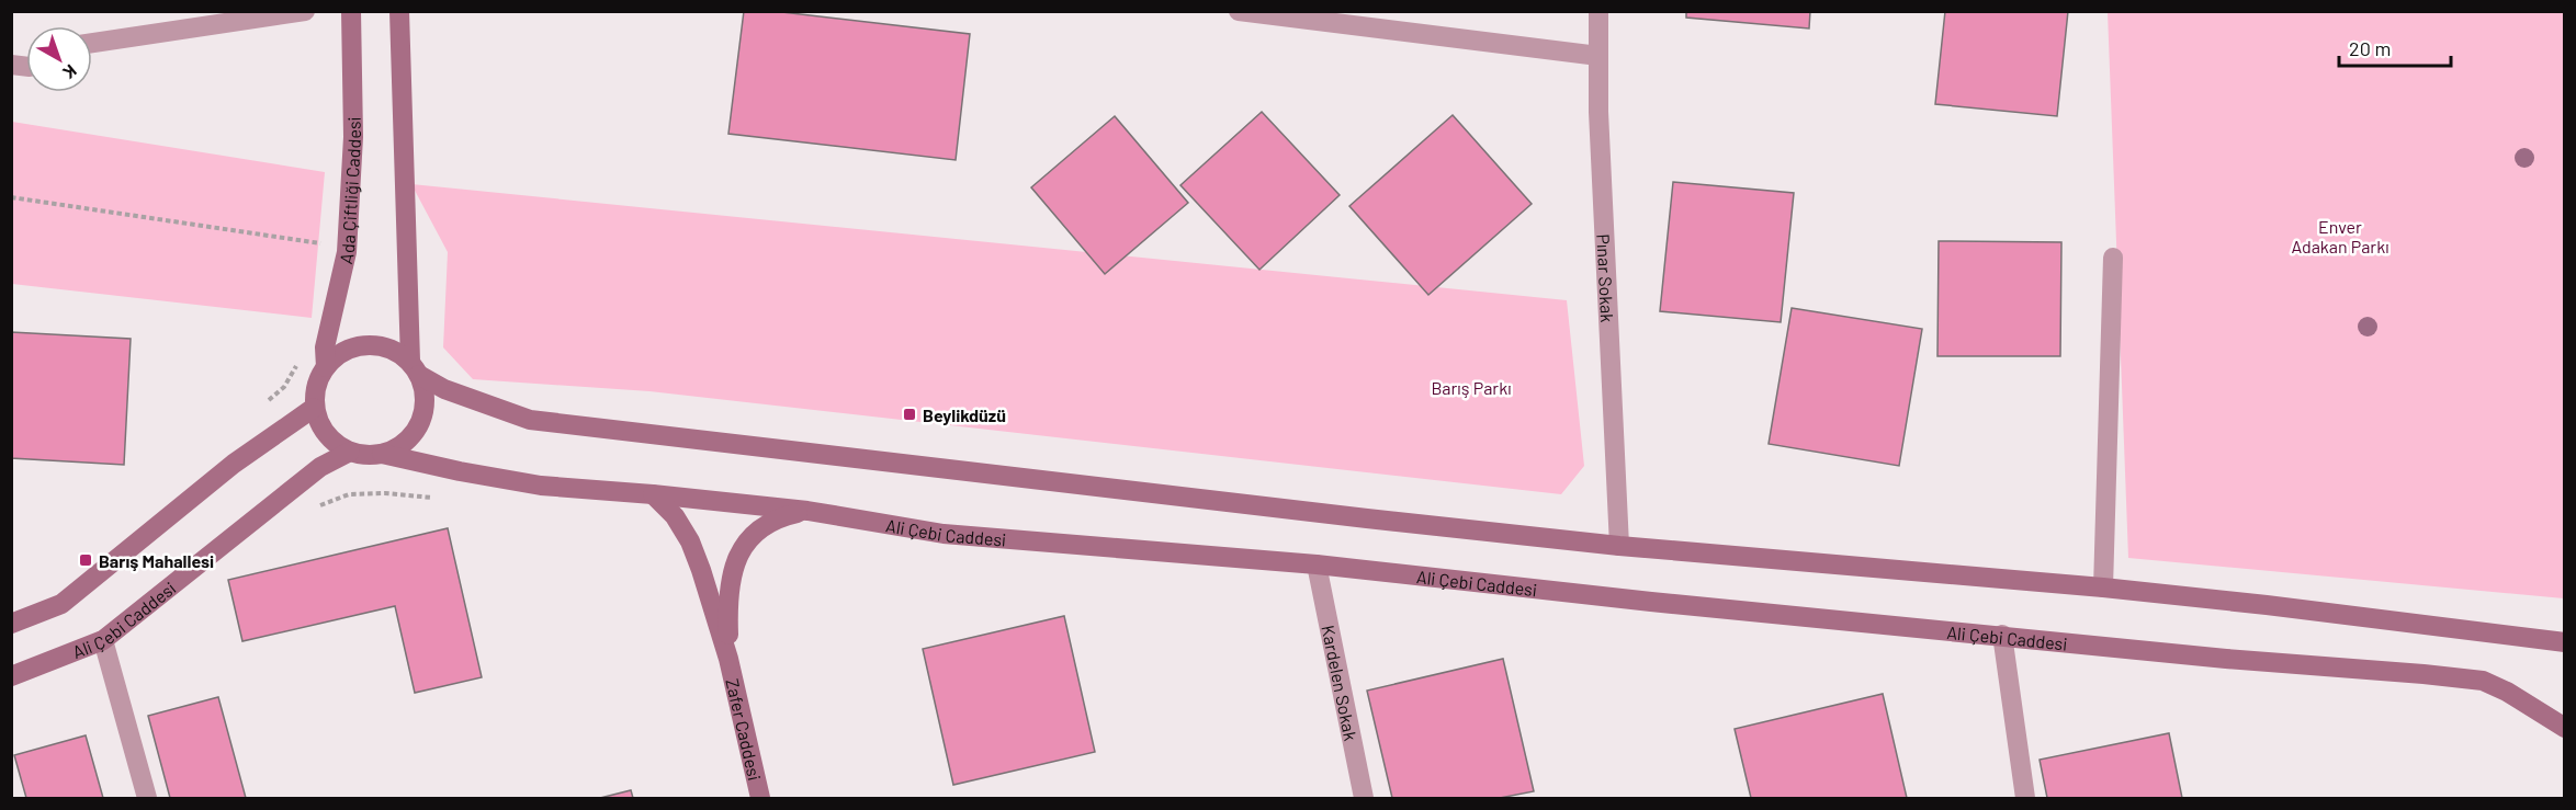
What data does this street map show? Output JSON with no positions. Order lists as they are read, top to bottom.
{
  "streets": {
    "main road": ["Ada Çiftliği Caddesi", "Ali Çebi Caddesi", "Zafer Caddesi"],
    "street": ["Pınar Sokak", "Kardelen Sokak"]
  },
  "crossings": [
    ["Ada Çiftliği Caddesi", "Ali Çebi Caddesi"],
    ["Ali Çebi Caddesi", "Kardelen Sokak"]
  ],
  "parks": ["Enver Adakan Parkı", "Barış Parkı"],
  "places": {
    "transit": ["Beylikdüzü", "Barış Mahallesi"]
  },
  "scale_bar": "20 m",
  "north": "bottom right"
}
